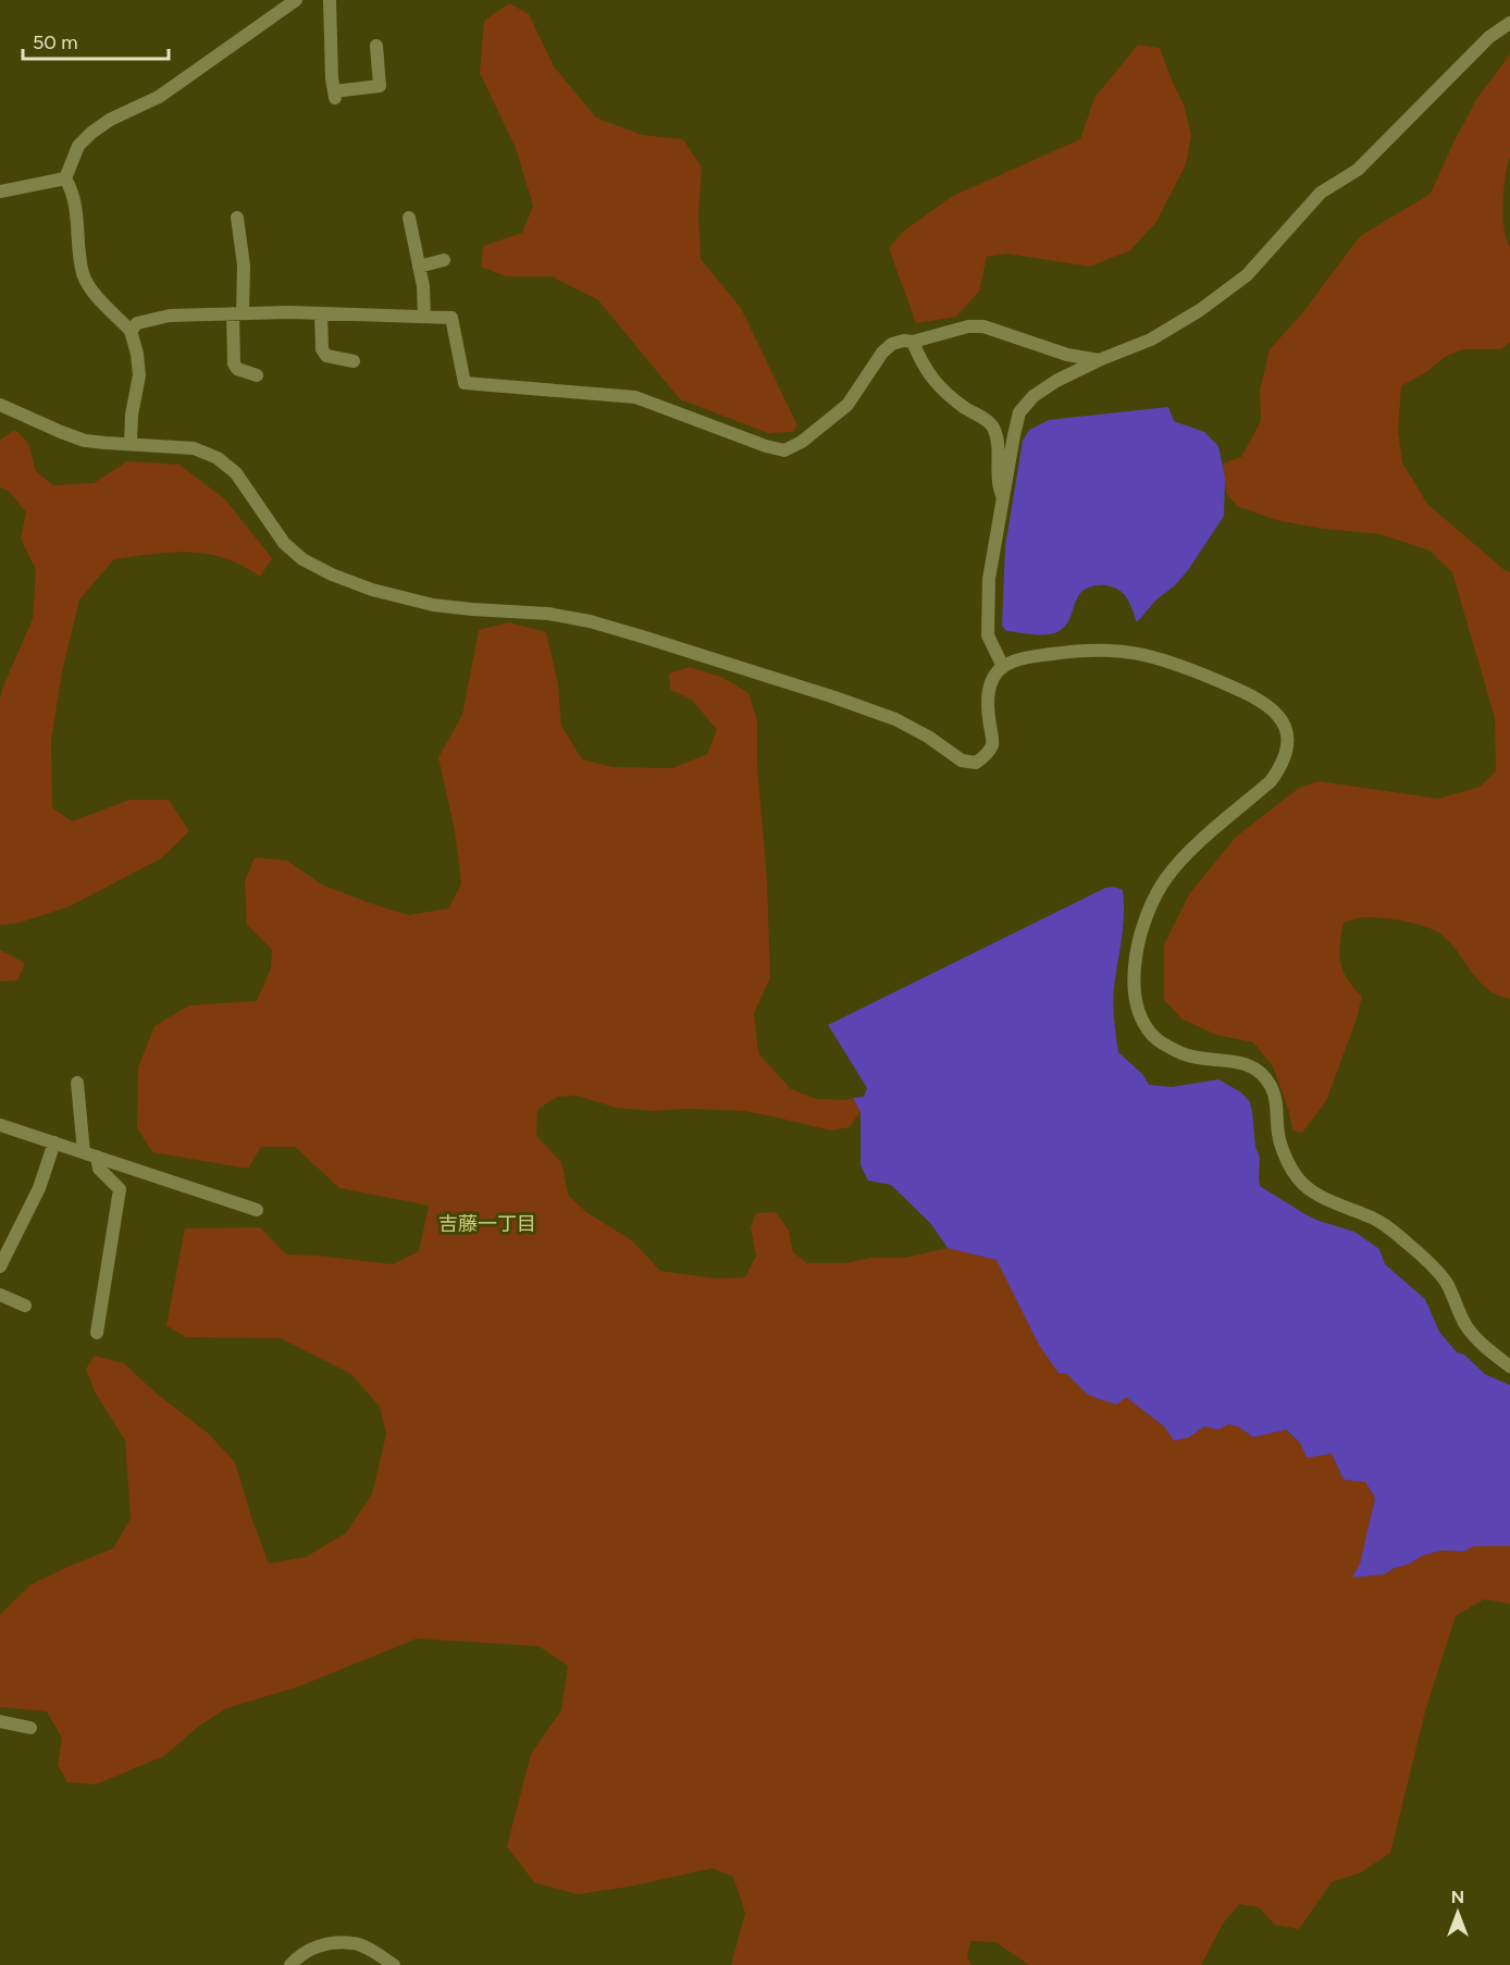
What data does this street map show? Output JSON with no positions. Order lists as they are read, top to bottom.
{
  "districts": ["吉藤一丁目"],
  "scale_bar": "50 m",
  "north": "top"
}
